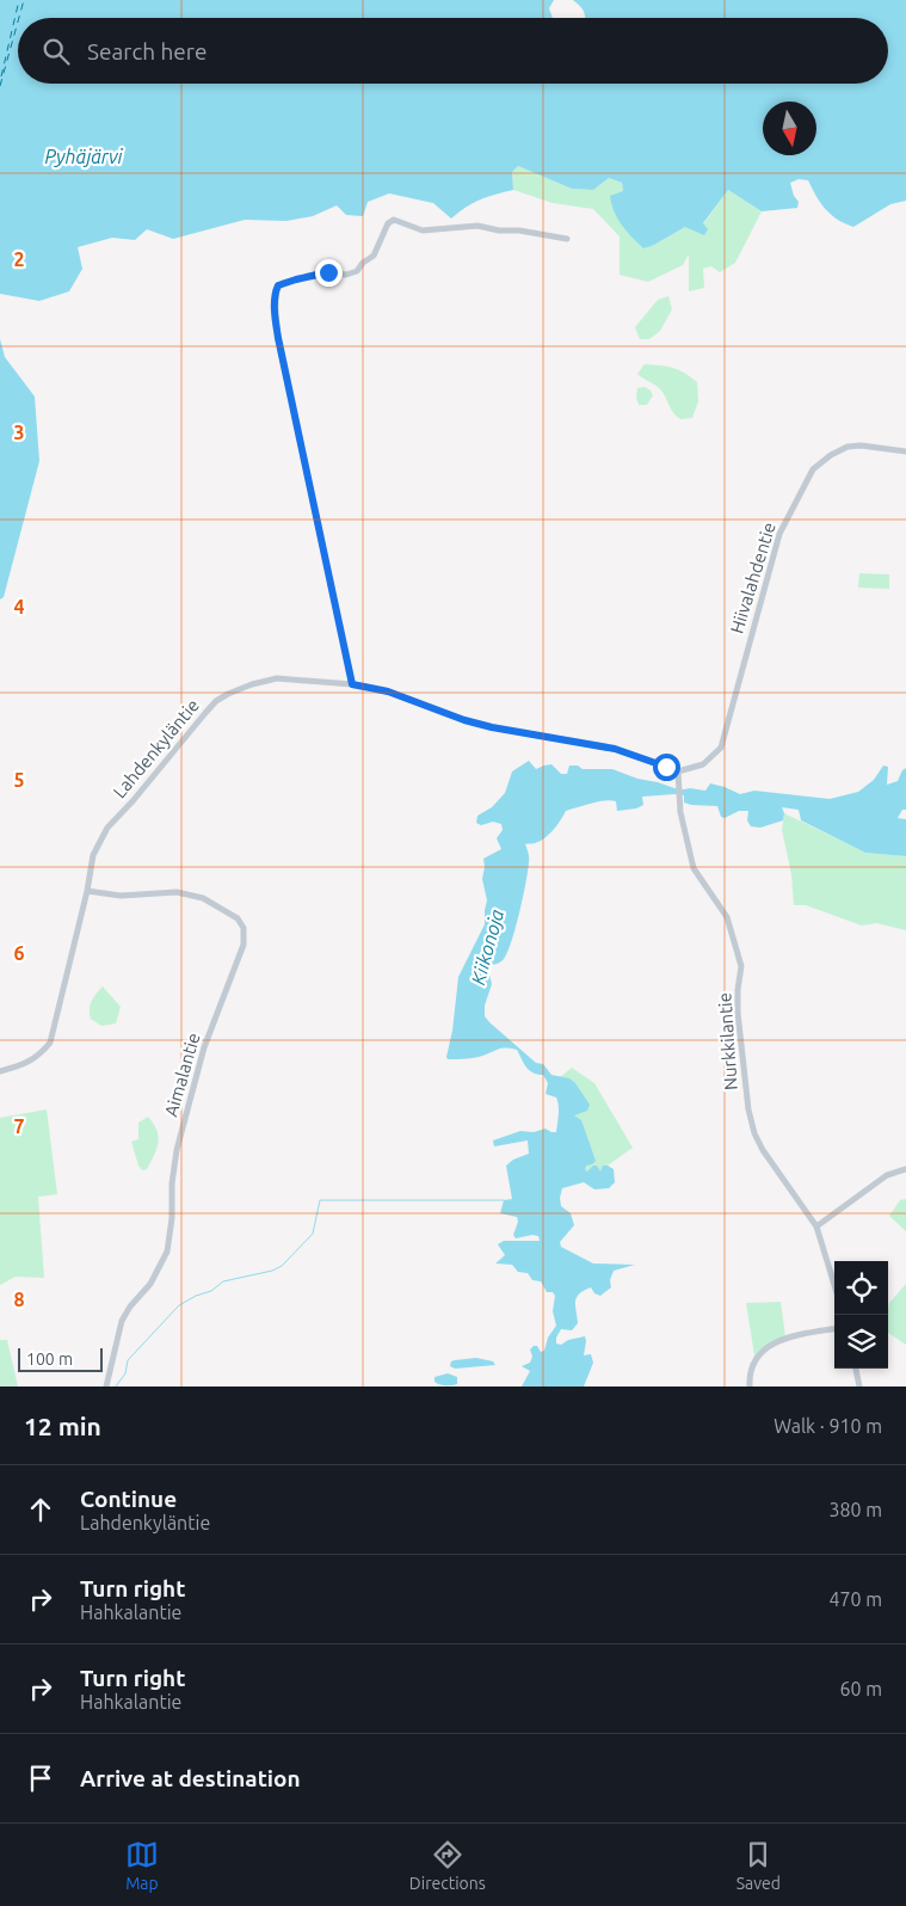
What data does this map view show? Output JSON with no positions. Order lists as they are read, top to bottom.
{
  "streets": {
    "street": [
      "Hiivalahdentie",
      "Lahdenkyläntie",
      "Nurkkilantie",
      "Aimalantie"
    ]
  },
  "crossings": [
    ["Hiivalahdentie", "Lahdenkyläntie"],
    ["Hiivalahdentie", "Nurkkilantie"],
    ["Lahdenkyläntie", "Nurkkilantie"],
    ["Lahdenkyläntie", "Aimalantie"]
  ],
  "water": ["Pyhäjärvi", "Kiikonoja"],
  "scale_bar": "100 m",
  "north": "bottom",
  "page": {
    "search": "Search here",
    "scale": "100 m",
    "heading": ["12 min", "Walk · 910 m"],
    "list": [
      ["Continue", "Lahdenkyläntie", "380 m"],
      ["Turn right", "Hahkalantie", "470 m"],
      ["Turn right", "Hahkalantie", "60 m"],
      "Arrive at destination"
    ],
    "nav": ["Map", "Directions", "Saved"]
  },
  "grid": {
    "rows": [
      "2",
      "3",
      "4",
      "5",
      "6",
      "7",
      "8"
    ]
  }
}
